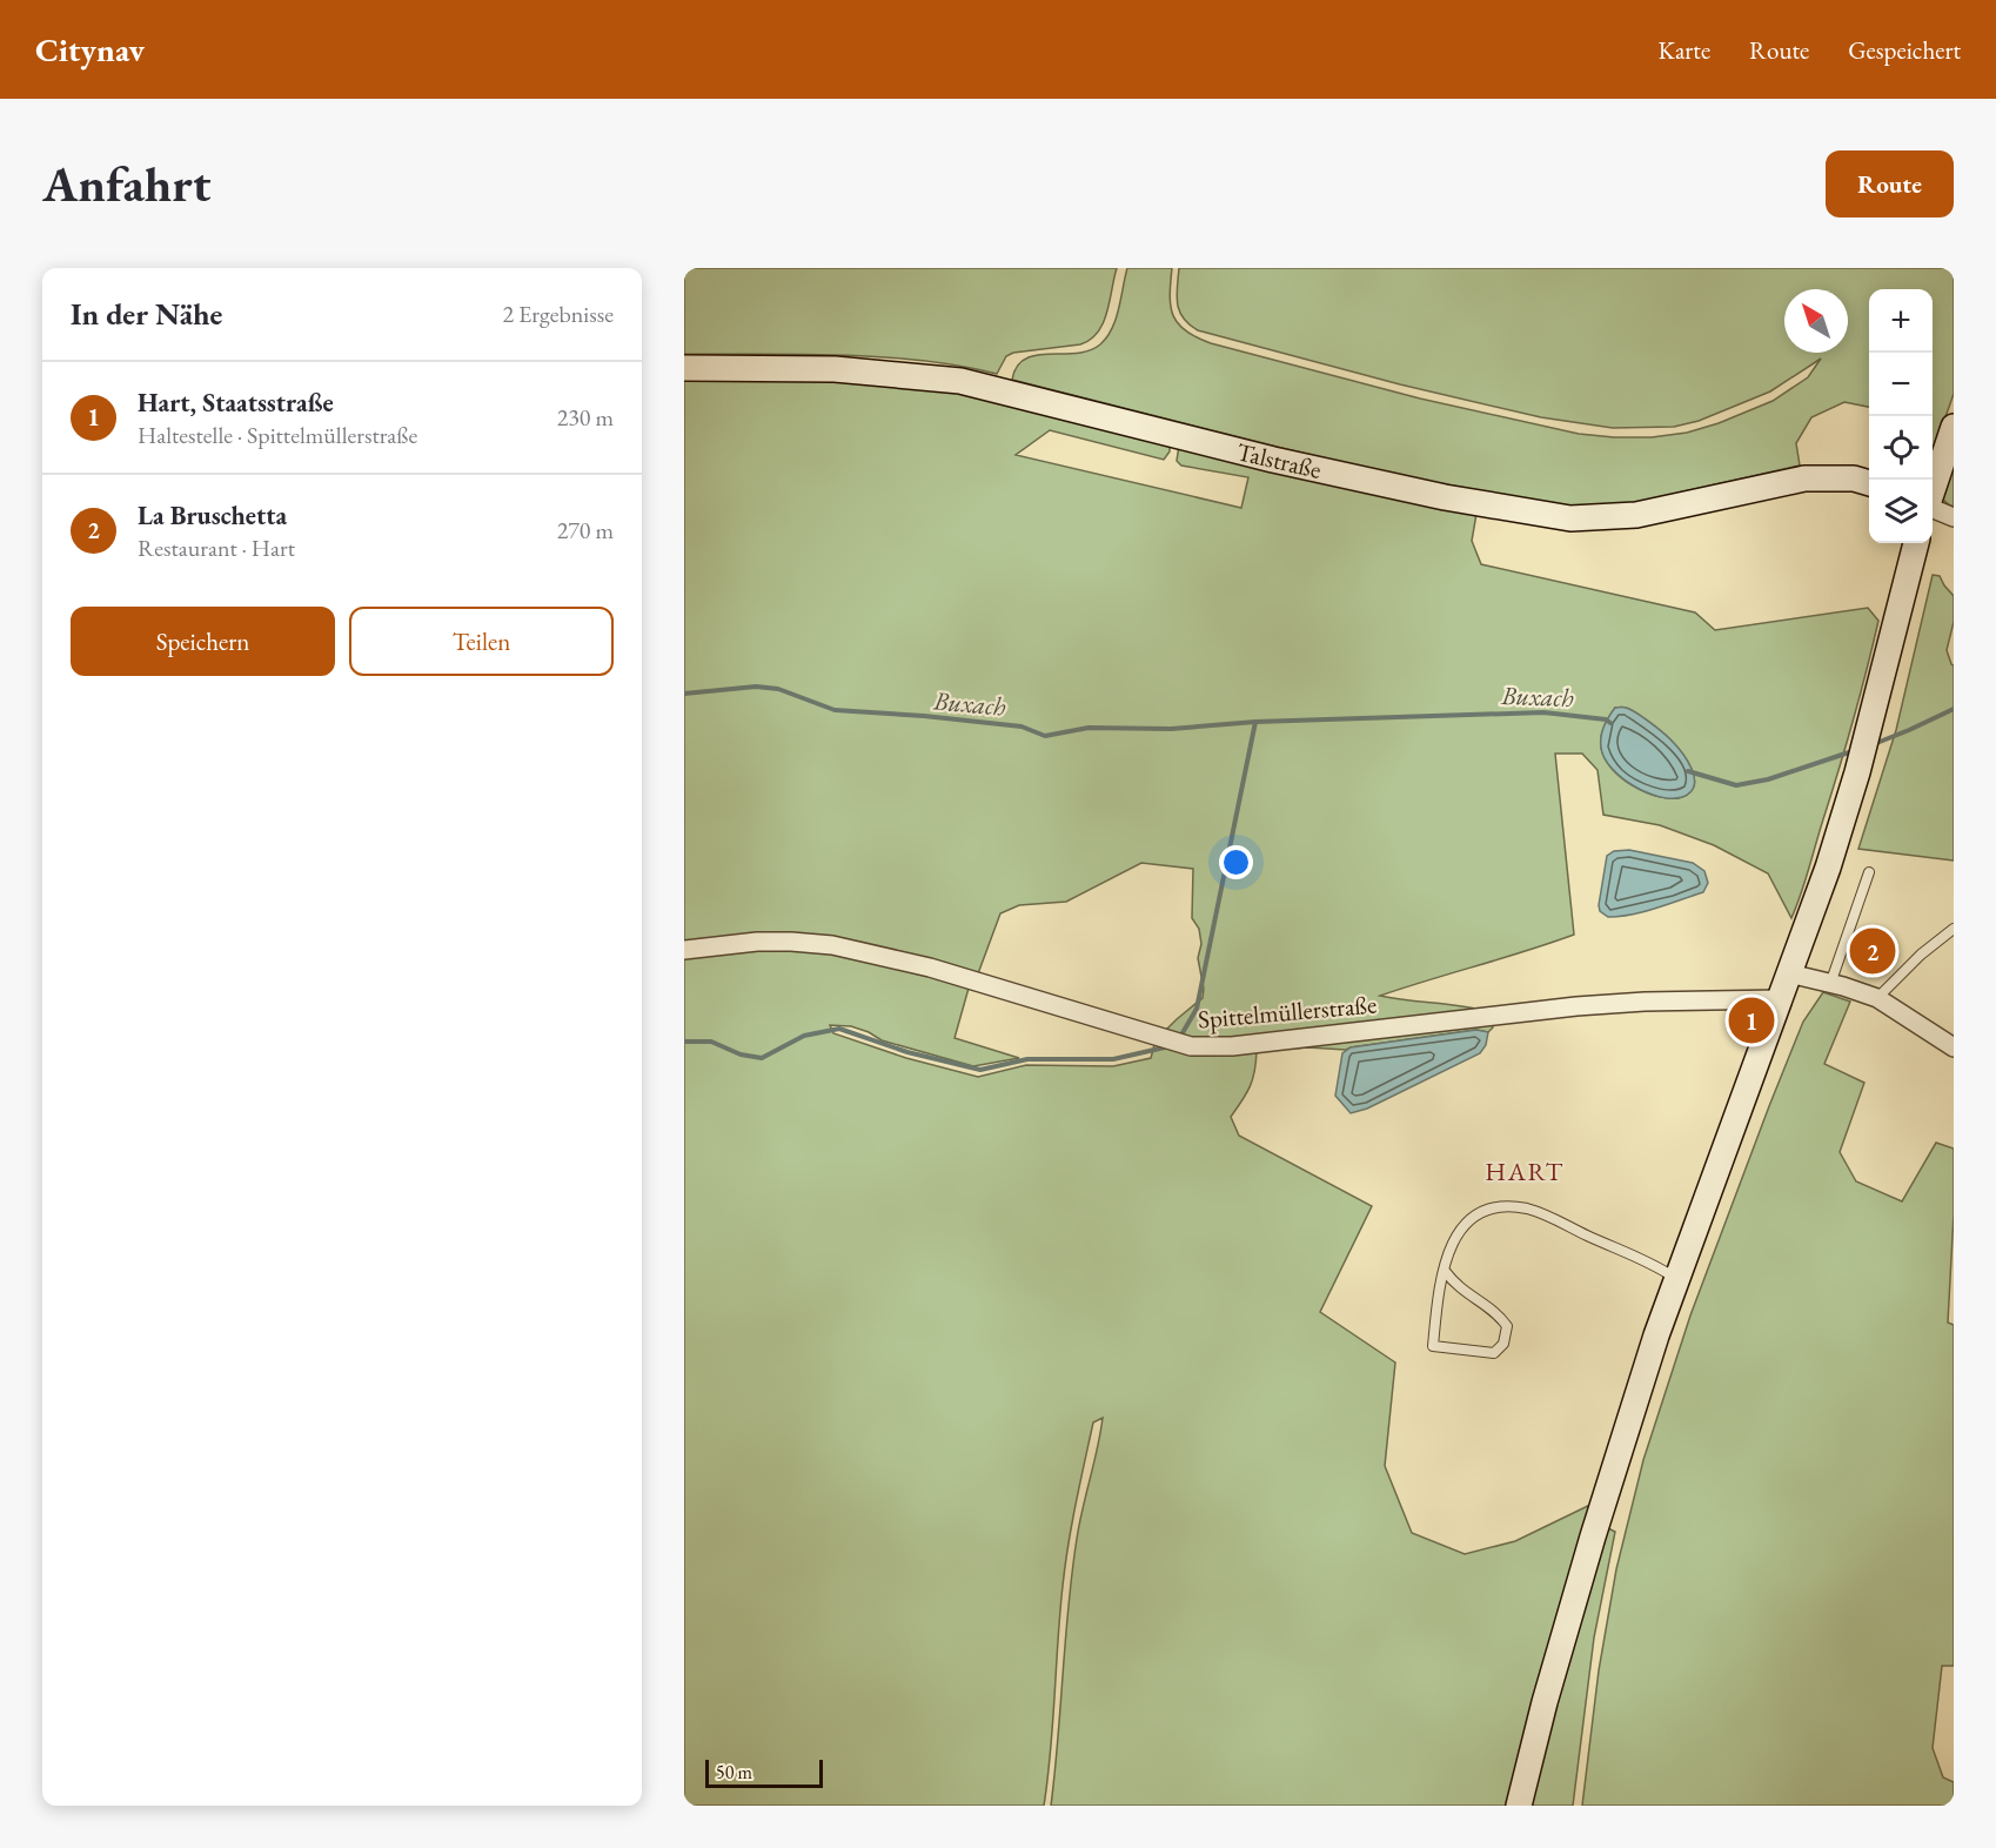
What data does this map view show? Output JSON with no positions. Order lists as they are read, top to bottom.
{
  "streets": {
    "main road": ["Talstraße"],
    "street": ["Spittelmüllerstraße"]
  },
  "districts": ["HART"],
  "water": ["Buxach"],
  "scale_bar": "50 m",
  "north": "top left",
  "page": {
    "header": "Citynav",
    "nav": ["Karte", "Route", "Gespeichert"],
    "buttons": [
      "Route",
      ["Speichern", "Teilen"]
    ],
    "title": "Anfahrt",
    "heading": ["In der Nähe", "2 Ergebnisse"],
    "map_buttons": ["+", "−"],
    "list": [
      {
        "mark": "1",
        "name": "Hart, Staatsstraße",
        "note": "Haltestelle · Spittelmüllerstraße",
        "value": "230 m"
      },
      {
        "mark": "2",
        "name": "La Bruschetta",
        "note": "Restaurant · Hart",
        "value": "270 m"
      }
    ],
    "pins": ["2", "1"],
    "scale": "50 m"
  }
}
